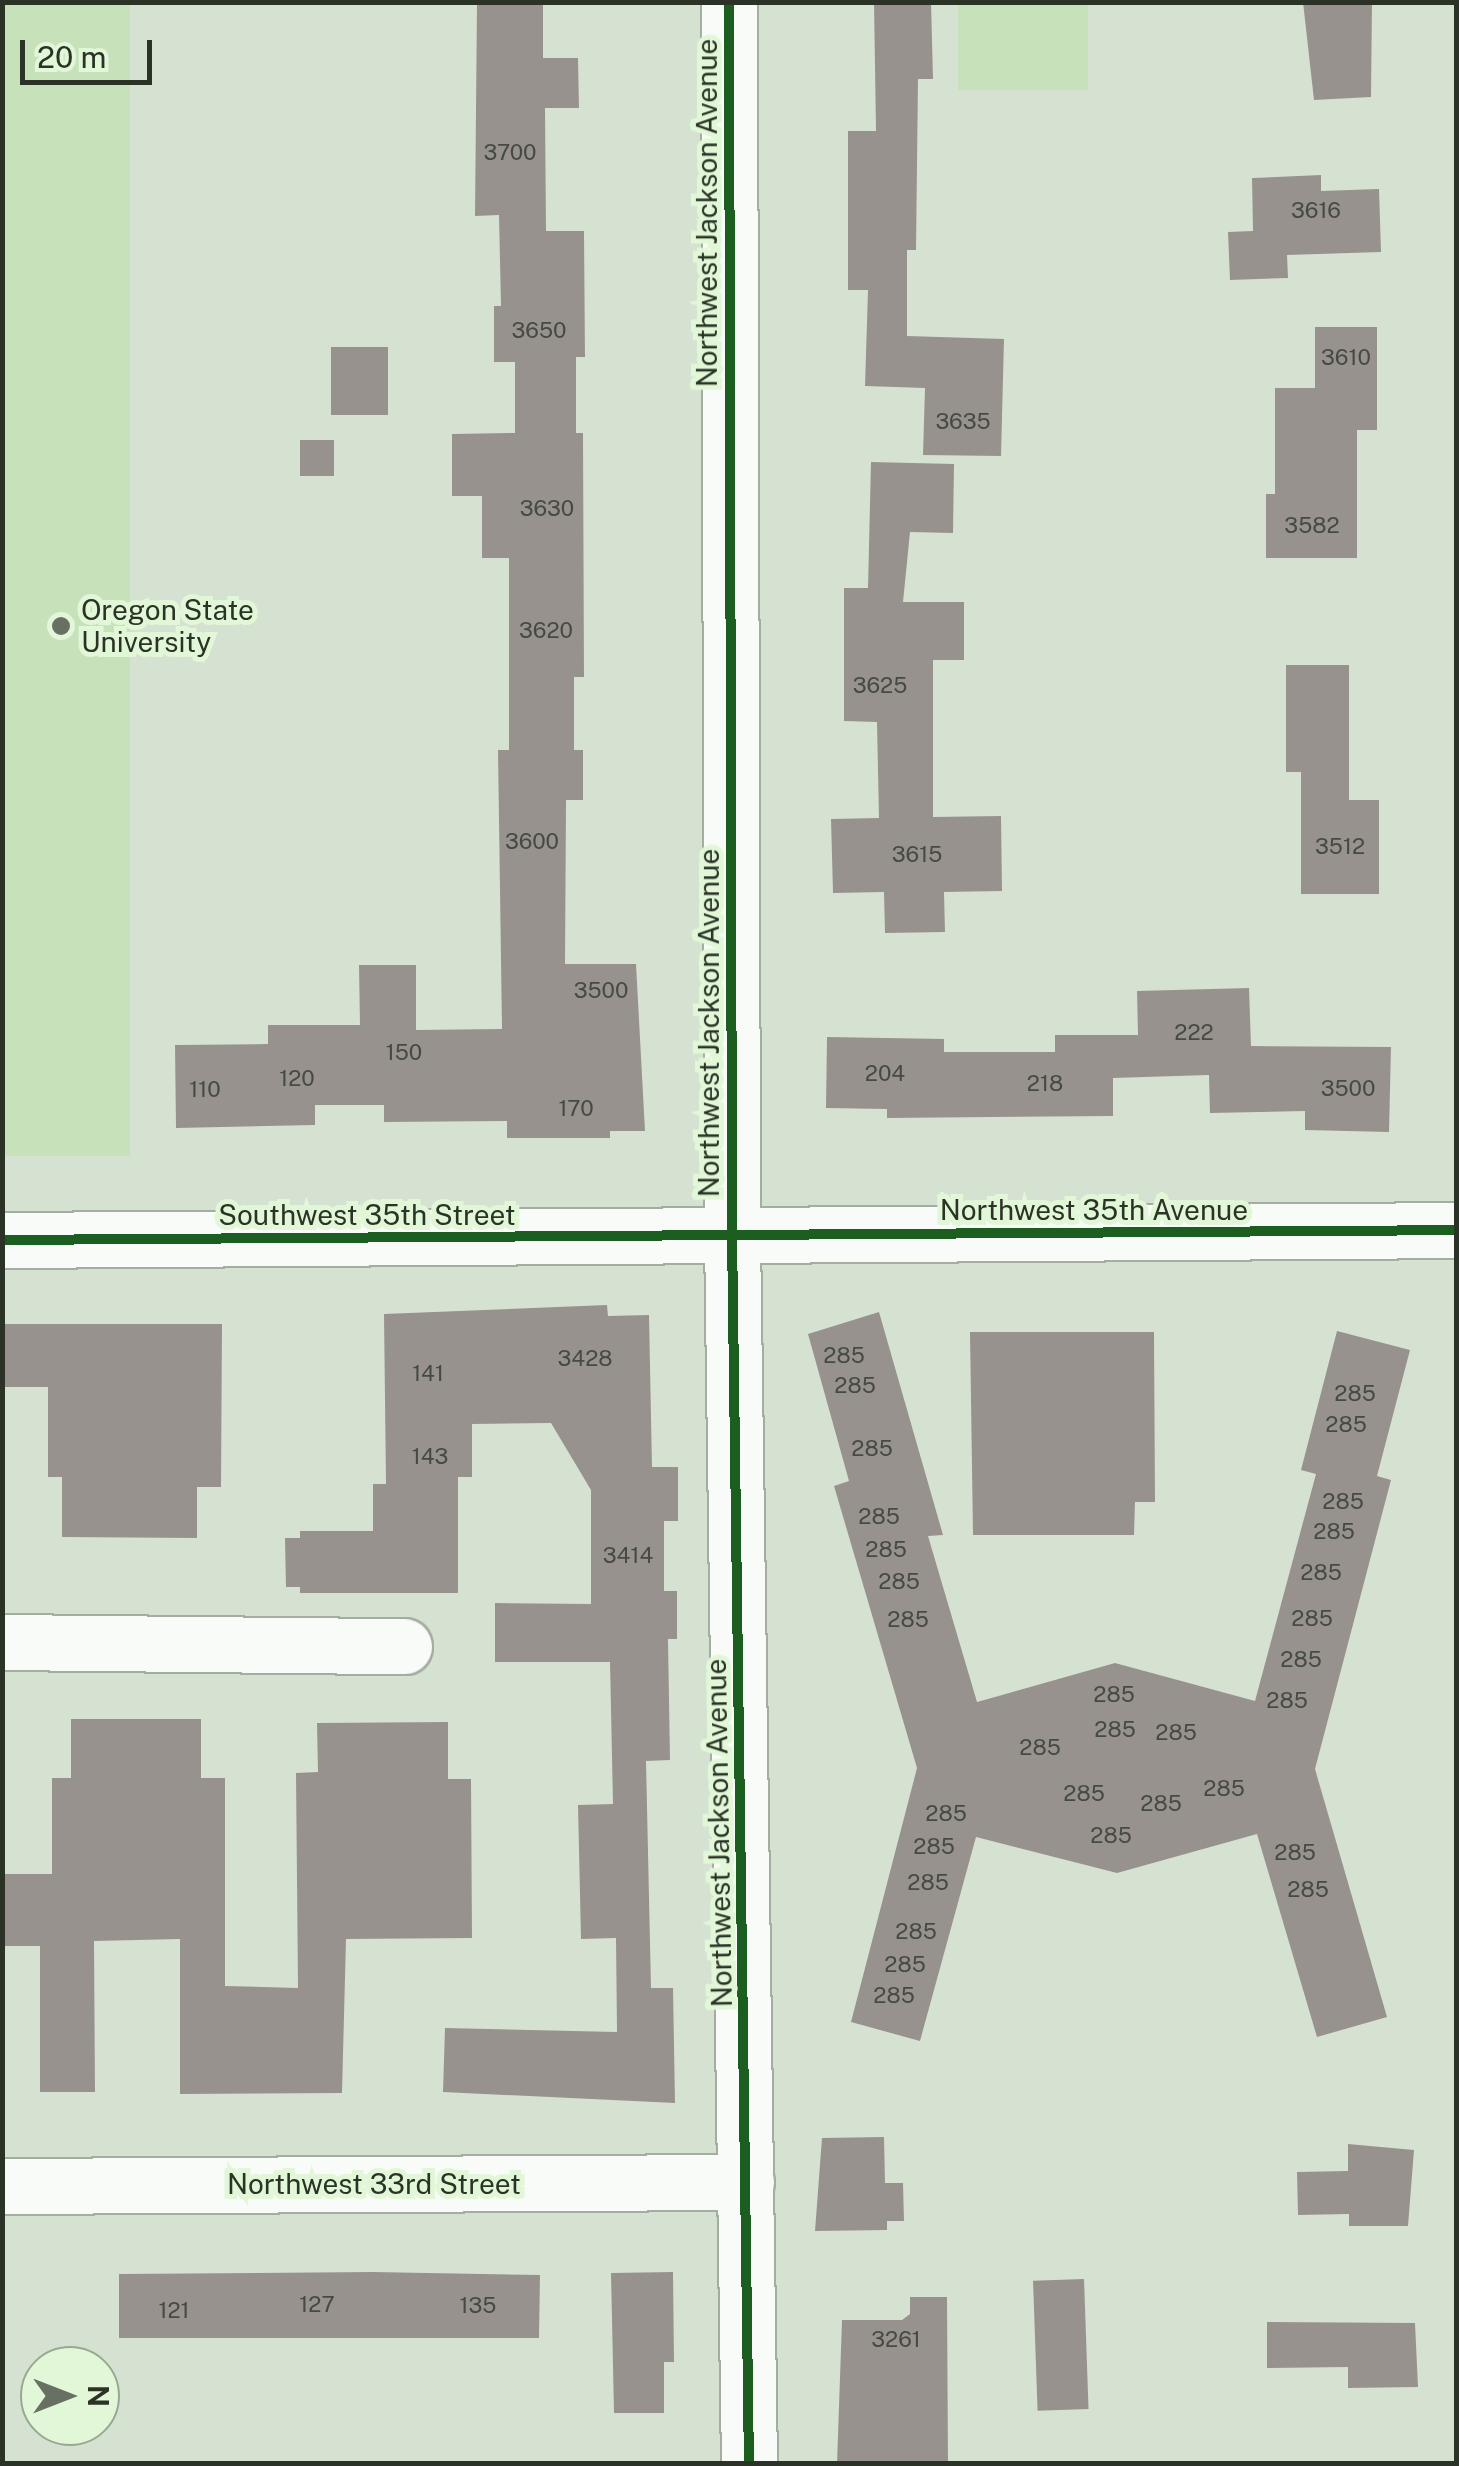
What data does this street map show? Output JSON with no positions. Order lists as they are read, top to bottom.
{
  "streets": {
    "street": [
      "Northwest Jackson Avenue",
      "Northwest 35th Avenue",
      "Southwest 35th Street",
      "Northwest 33rd Street"
    ]
  },
  "crossings": [
    ["Northwest Jackson Avenue", "Northwest 35th Avenue"],
    ["Northwest Jackson Avenue", "Southwest 35th Street"],
    ["Northwest Jackson Avenue", "Northwest 33rd Street"],
    ["Northwest 35th Avenue", "Southwest 35th Street"]
  ],
  "places": ["Oregon State University"],
  "house_numbers": [
    "3700",
    "3616",
    "3650",
    "3610",
    "3635",
    "3630",
    "3582",
    "3620",
    "3625",
    "3600",
    "3512",
    "3615",
    "3500",
    "222",
    "150",
    "204",
    "120",
    "218",
    "3500",
    "110",
    "170",
    "285",
    "3428",
    "141",
    "285",
    "285",
    "285",
    "285",
    "143",
    "285",
    "285",
    "285",
    "285",
    "3414",
    "285",
    "285",
    "285",
    "285",
    "285",
    "285",
    "285",
    "285",
    "285",
    "285",
    "285",
    "285",
    "285",
    "285",
    "285",
    "285",
    "285",
    "285",
    "285",
    "285",
    "285",
    "285",
    "127",
    "135",
    "121",
    "3261"
  ],
  "scale_bar": "20 m",
  "north": "right"
}
